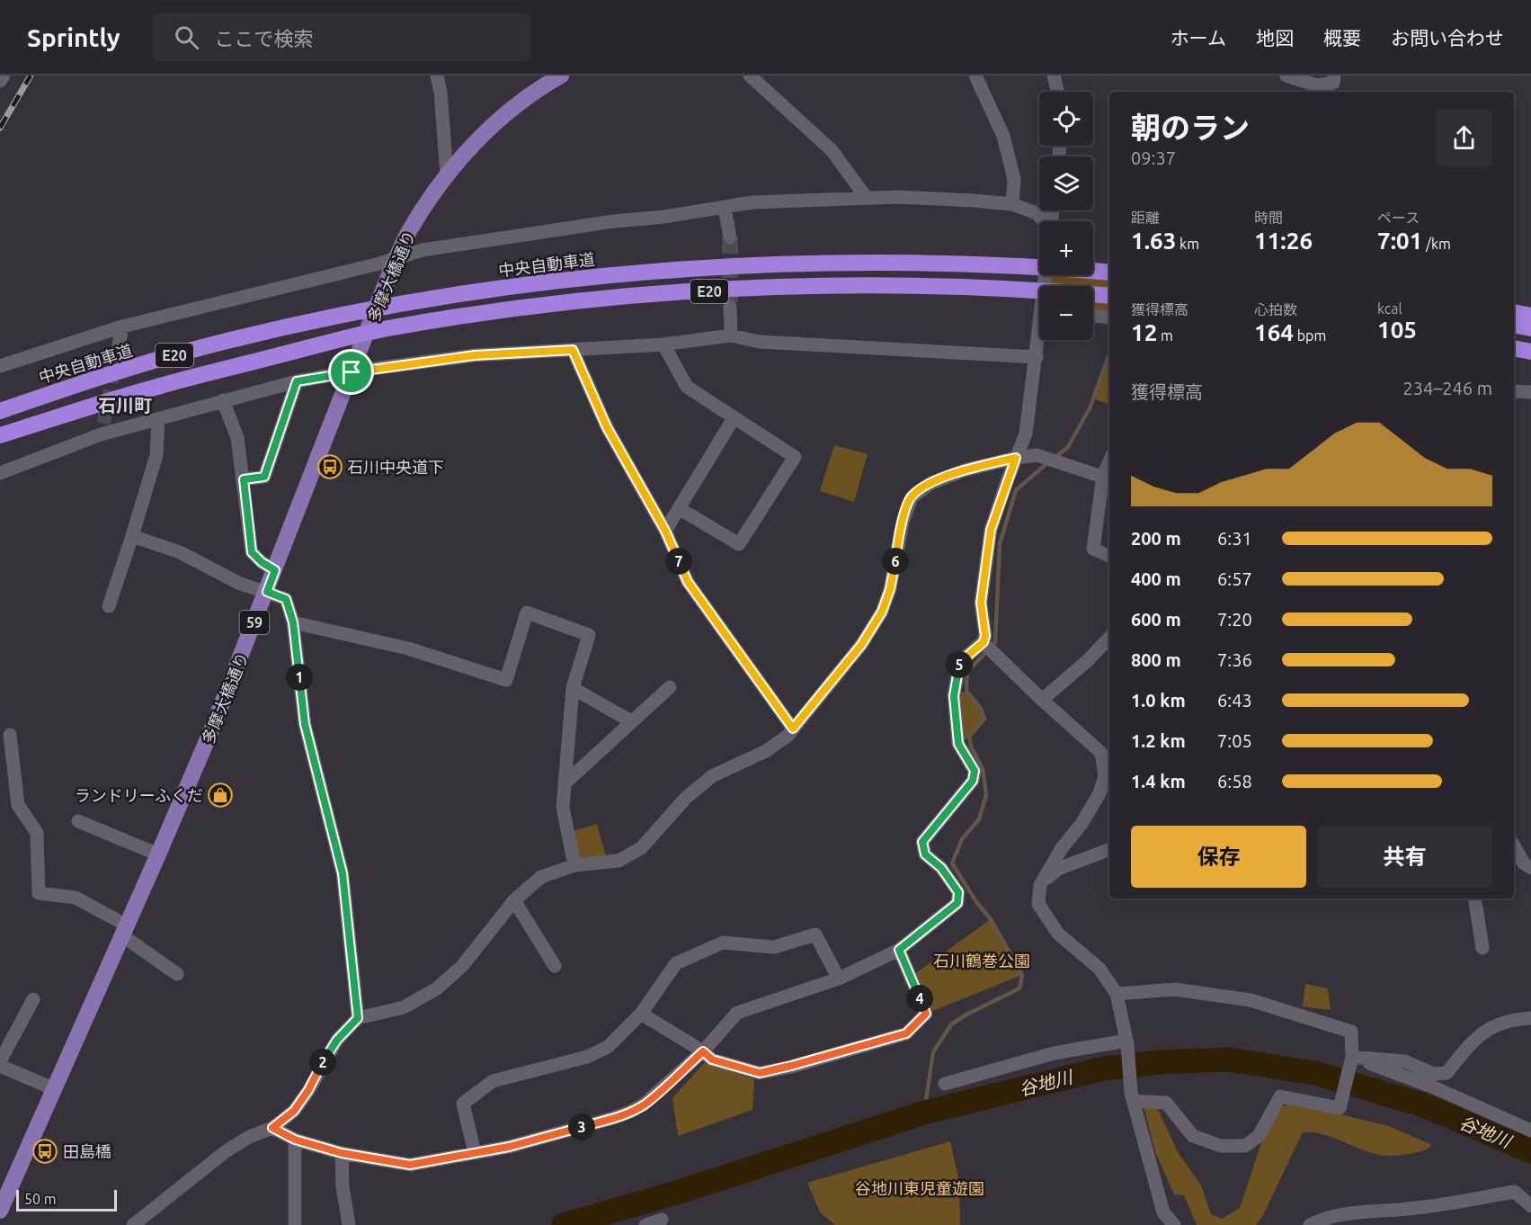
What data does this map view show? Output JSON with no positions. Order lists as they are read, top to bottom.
{
  "streets": {
    "highway": ["中央自動車道", "E20"],
    "main road": ["多摩大橋通り", "59"]
  },
  "districts": ["石川町"],
  "water": ["谷地川"],
  "parks": ["石川鶴巻公園", "谷地川東児童遊園"],
  "places": {
    "bus stop": ["石川中央道下", "田島橋"],
    "shop": ["ランドリーふくだ"]
  },
  "scale_bar": "50 m",
  "page": {
    "header": "Sprintly",
    "search": "ここで検索",
    "nav": [
      "ホーム",
      "地図",
      "概要",
      "お問い合わせ"
    ],
    "map_buttons": ["+", "−"],
    "heading": ["朝のラン", "09:37"],
    "stats": [
      ["距離", "1.63 km"],
      ["時間", "11:26"],
      ["ペース", "7:01 /km"],
      ["獲得標高", "12 m"],
      ["心拍数", "164 bpm"],
      ["kcal", "105"]
    ],
    "chart": ["獲得標高", "234–246 m"],
    "list": [
      {
        "name": "200 m",
        "note": "6:31"
      },
      {
        "name": "400 m",
        "note": "6:57"
      },
      {
        "name": "600 m",
        "note": "7:20"
      },
      {
        "name": "800 m",
        "note": "7:36"
      },
      {
        "name": "1.0 km",
        "note": "6:43"
      },
      {
        "name": "1.2 km",
        "note": "7:05"
      },
      {
        "name": "1.4 km",
        "note": "6:58"
      }
    ],
    "pins": [
      "6",
      "7",
      "5",
      "1",
      "4",
      "2",
      "3"
    ],
    "buttons": ["保存", "共有"],
    "scale": "50 m"
  }
}
